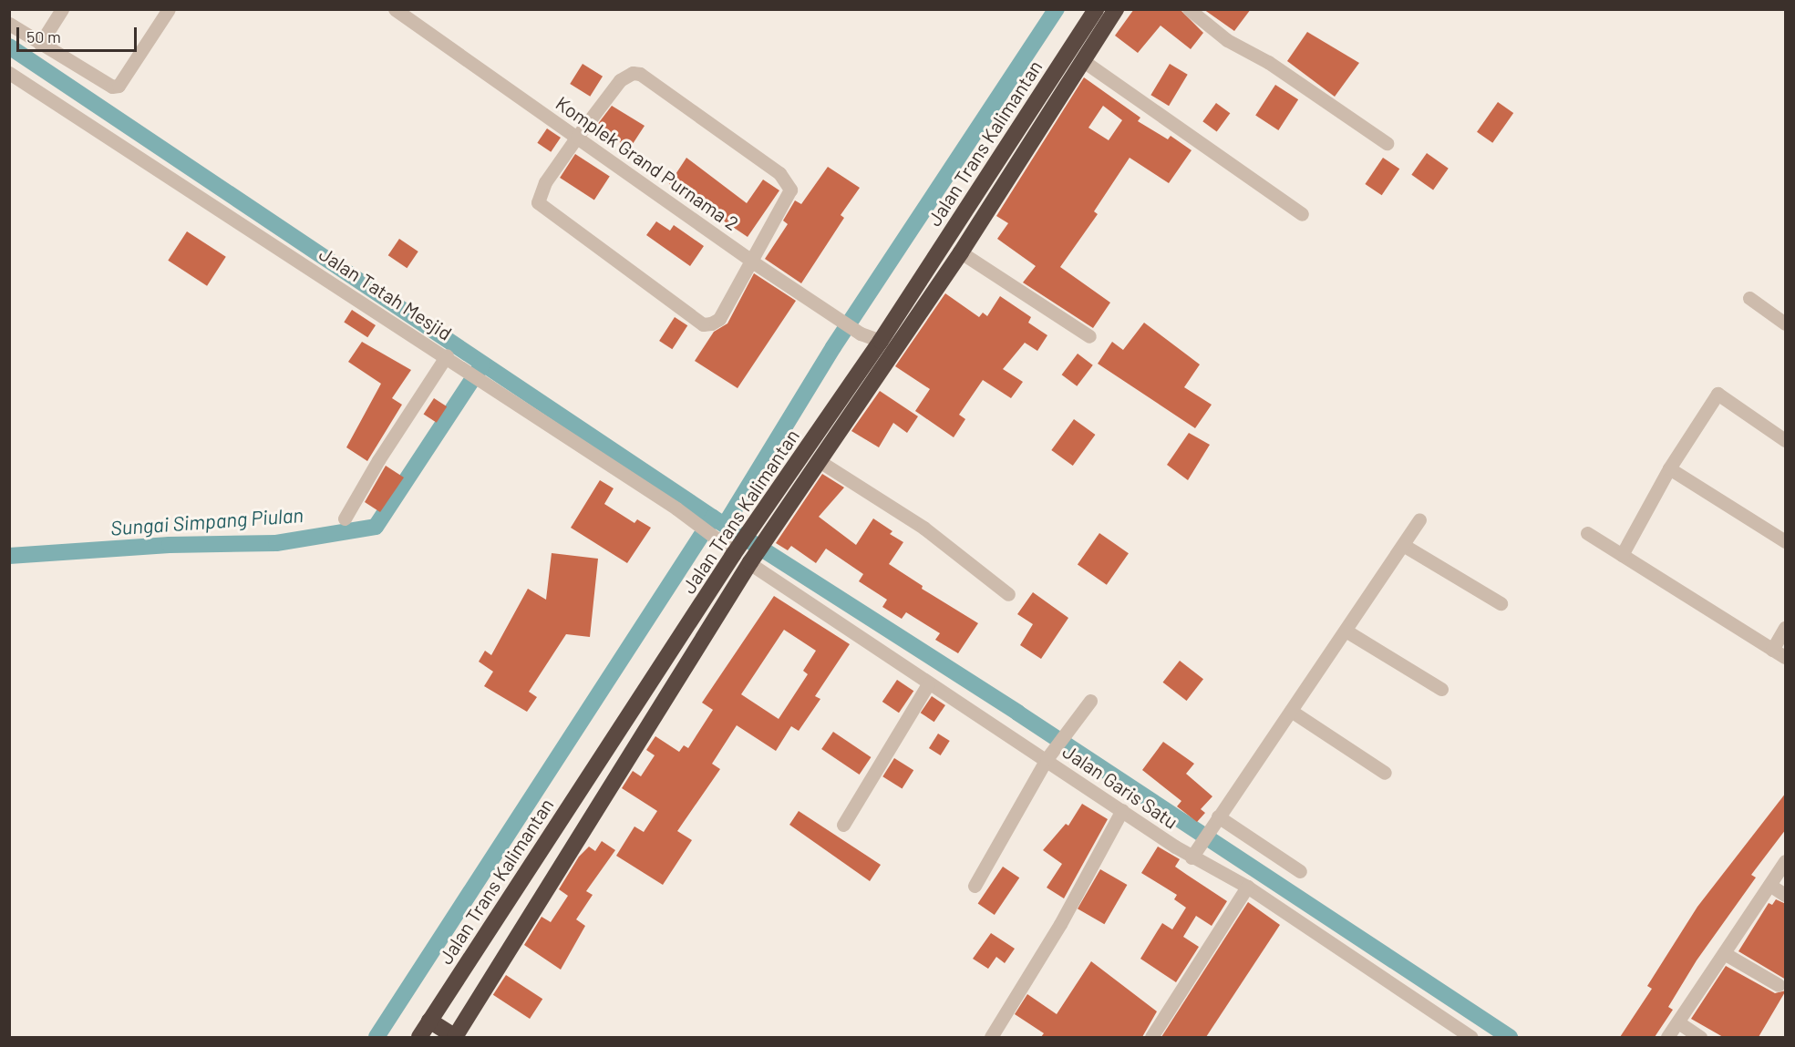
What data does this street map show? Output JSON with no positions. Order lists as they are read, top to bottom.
{
  "streets": {
    "highway": ["Jalan Trans Kalimantan"],
    "street": ["Komplek Grand Purnama 2", "Jalan Tatah Mesjid", "Jalan Garis Satu"]
  },
  "crossings": [
    ["Jalan Trans Kalimantan", "Komplek Grand Purnama 2"],
    ["Jalan Trans Kalimantan", "Jalan Tatah Mesjid"],
    ["Jalan Trans Kalimantan", "Jalan Garis Satu"]
  ],
  "water": ["Sungai Simpang Piulan"],
  "scale_bar": "50 m"
}
